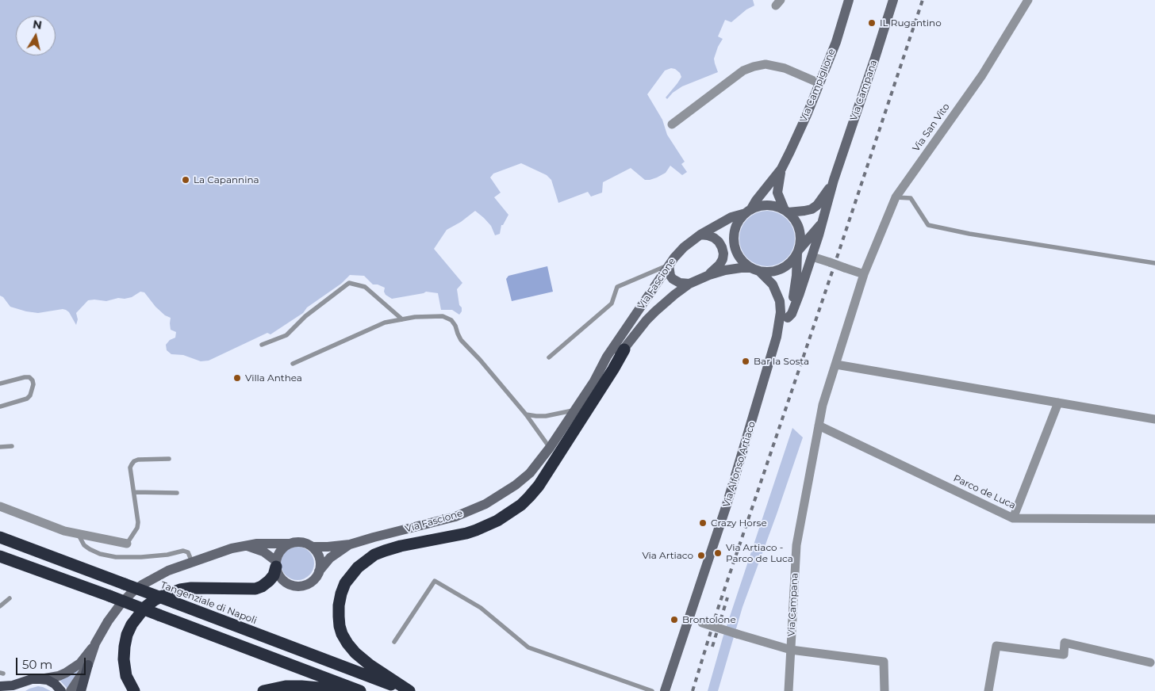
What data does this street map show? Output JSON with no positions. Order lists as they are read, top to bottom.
{
  "streets": {
    "highway": ["Tangenziale di Napoli"],
    "main road": [
      "Via Campiglione",
      "Via Campana",
      "Via Fascione",
      "Via Alfonso Artiaco"
    ],
    "street": ["Via San Vito", "Parco de Luca"]
  },
  "crossings": [
    ["Via Campiglione", "Via Campana"],
    ["Via Campiglione", "Via Fascione"],
    ["Via Campana", "Via San Vito"],
    ["Via Campana", "Via Fascione"],
    ["Via Campana", "Parco de Luca"]
  ],
  "places": [
    "IL Rugantino",
    "La Capannina",
    "Bar la Sosta",
    "Villa Anthea",
    "Crazy Horse",
    "Via Artiaco - Parco de Luca",
    "Via Artiaco",
    "Brontolone"
  ],
  "scale_bar": "50 m",
  "north": "top"
}
